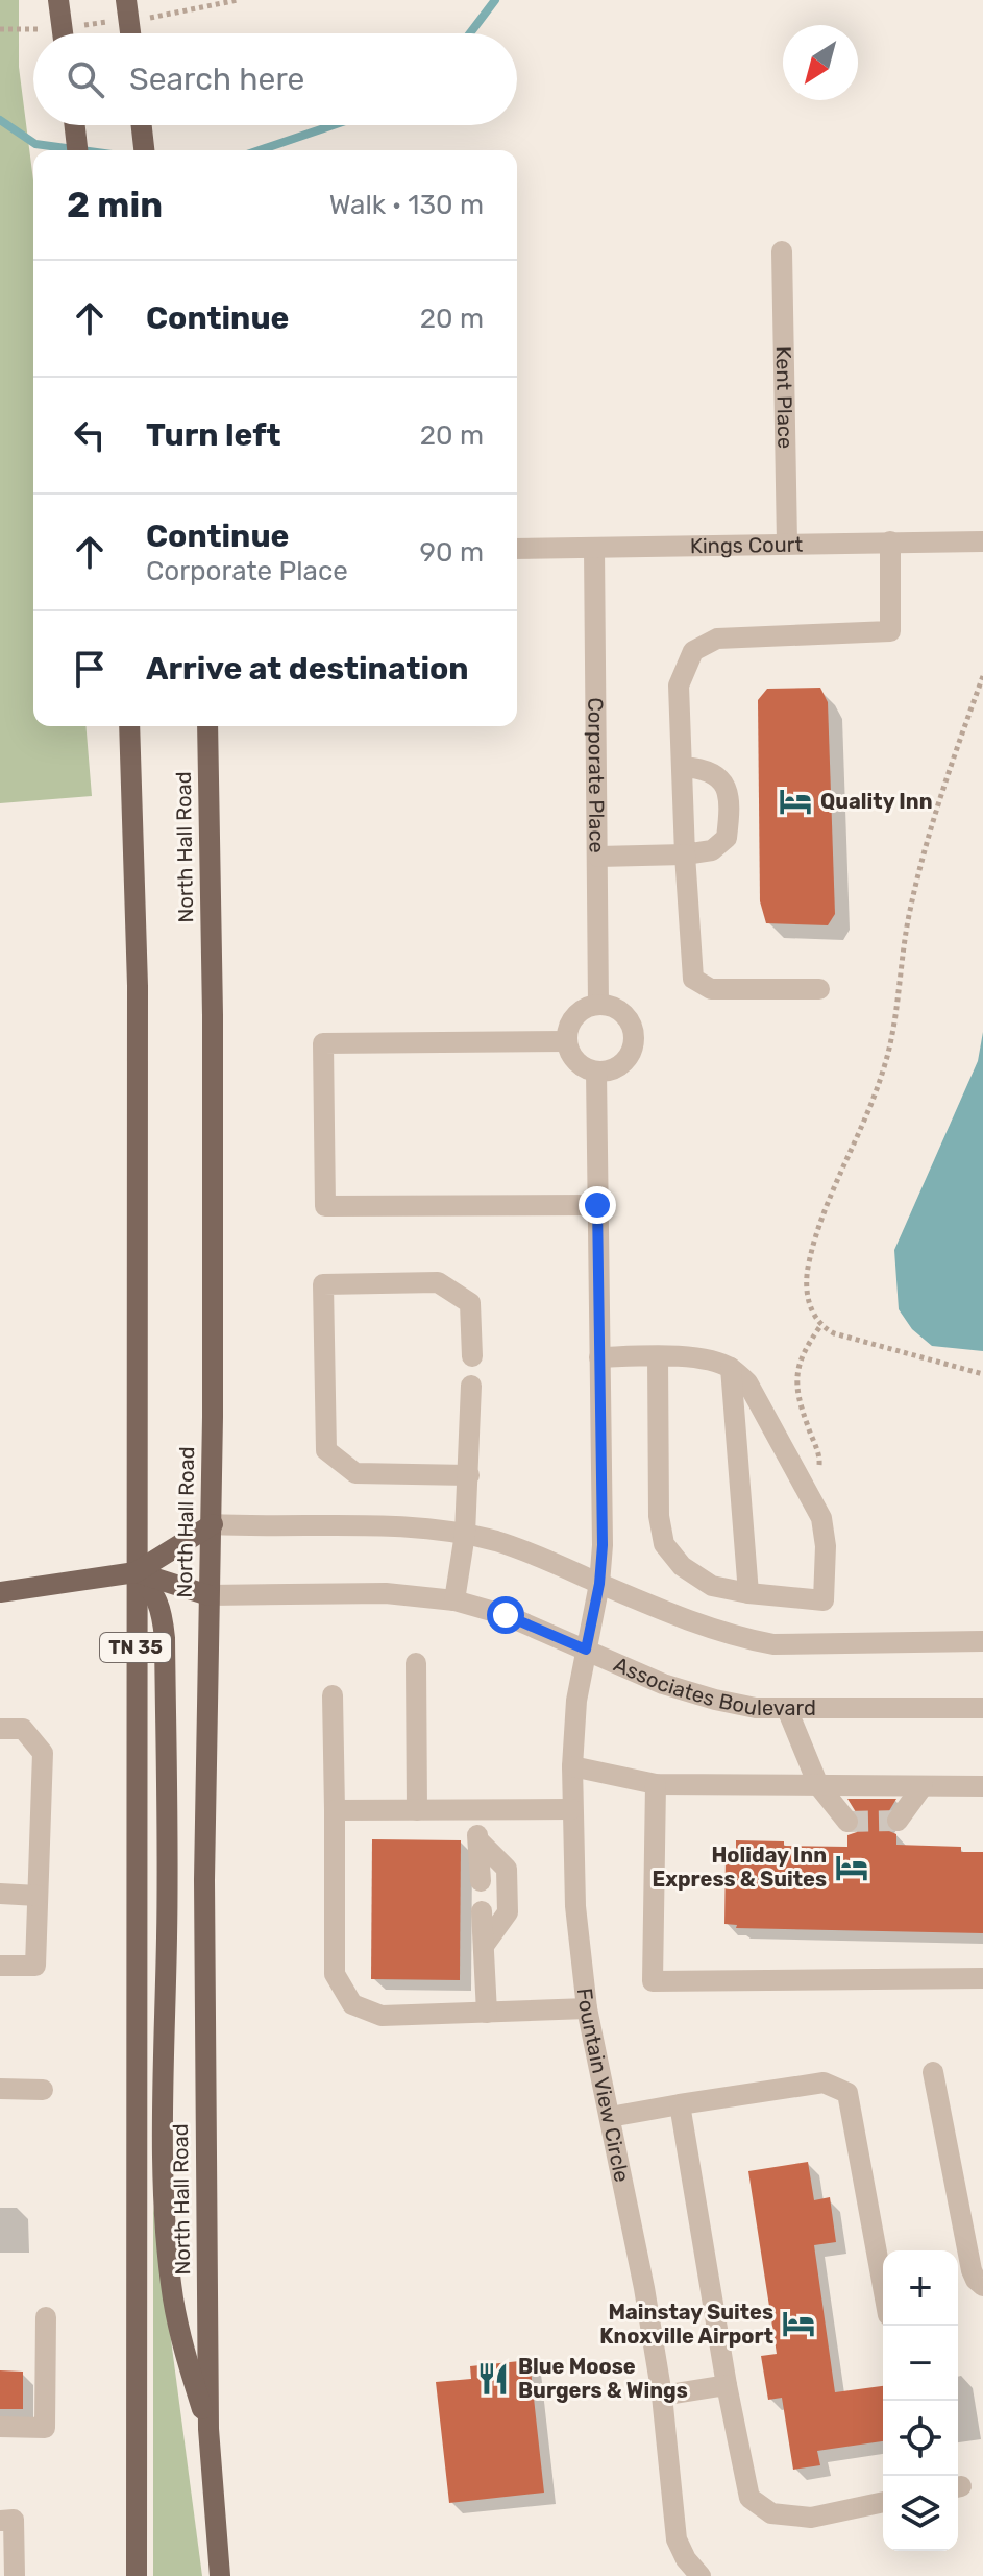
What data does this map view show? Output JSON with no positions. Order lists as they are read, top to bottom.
{
  "streets": {
    "main road": ["North Hall Road", "TN 35"],
    "street": [
      "Kent Place",
      "Kings Court",
      "Corporate Place",
      "Associates Boulevard",
      "Fountain View Circle"
    ]
  },
  "crossings": [
    ["Kent Place", "Kings Court"],
    ["Kings Court", "Corporate Place"],
    ["North Hall Road", "Associates Boulevard"],
    ["Associates Boulevard", "Fountain View Circle"]
  ],
  "places": {
    "hotel": ["Quality Inn", "Holiday Inn Express & Suites", "Mainstay Suites Knoxville Airport"],
    "restaurant": ["Blue Moose Burgers & Wings"]
  },
  "north": "bottom left",
  "page": {
    "search": "Search here",
    "heading": ["2 min", "Walk · 130 m"],
    "list": [
      ["Continue", "20 m"],
      ["Turn left", "20 m"],
      ["Continue", "Corporate Place", "90 m"],
      "Arrive at destination"
    ],
    "map_buttons": ["+", "−"]
  }
}
